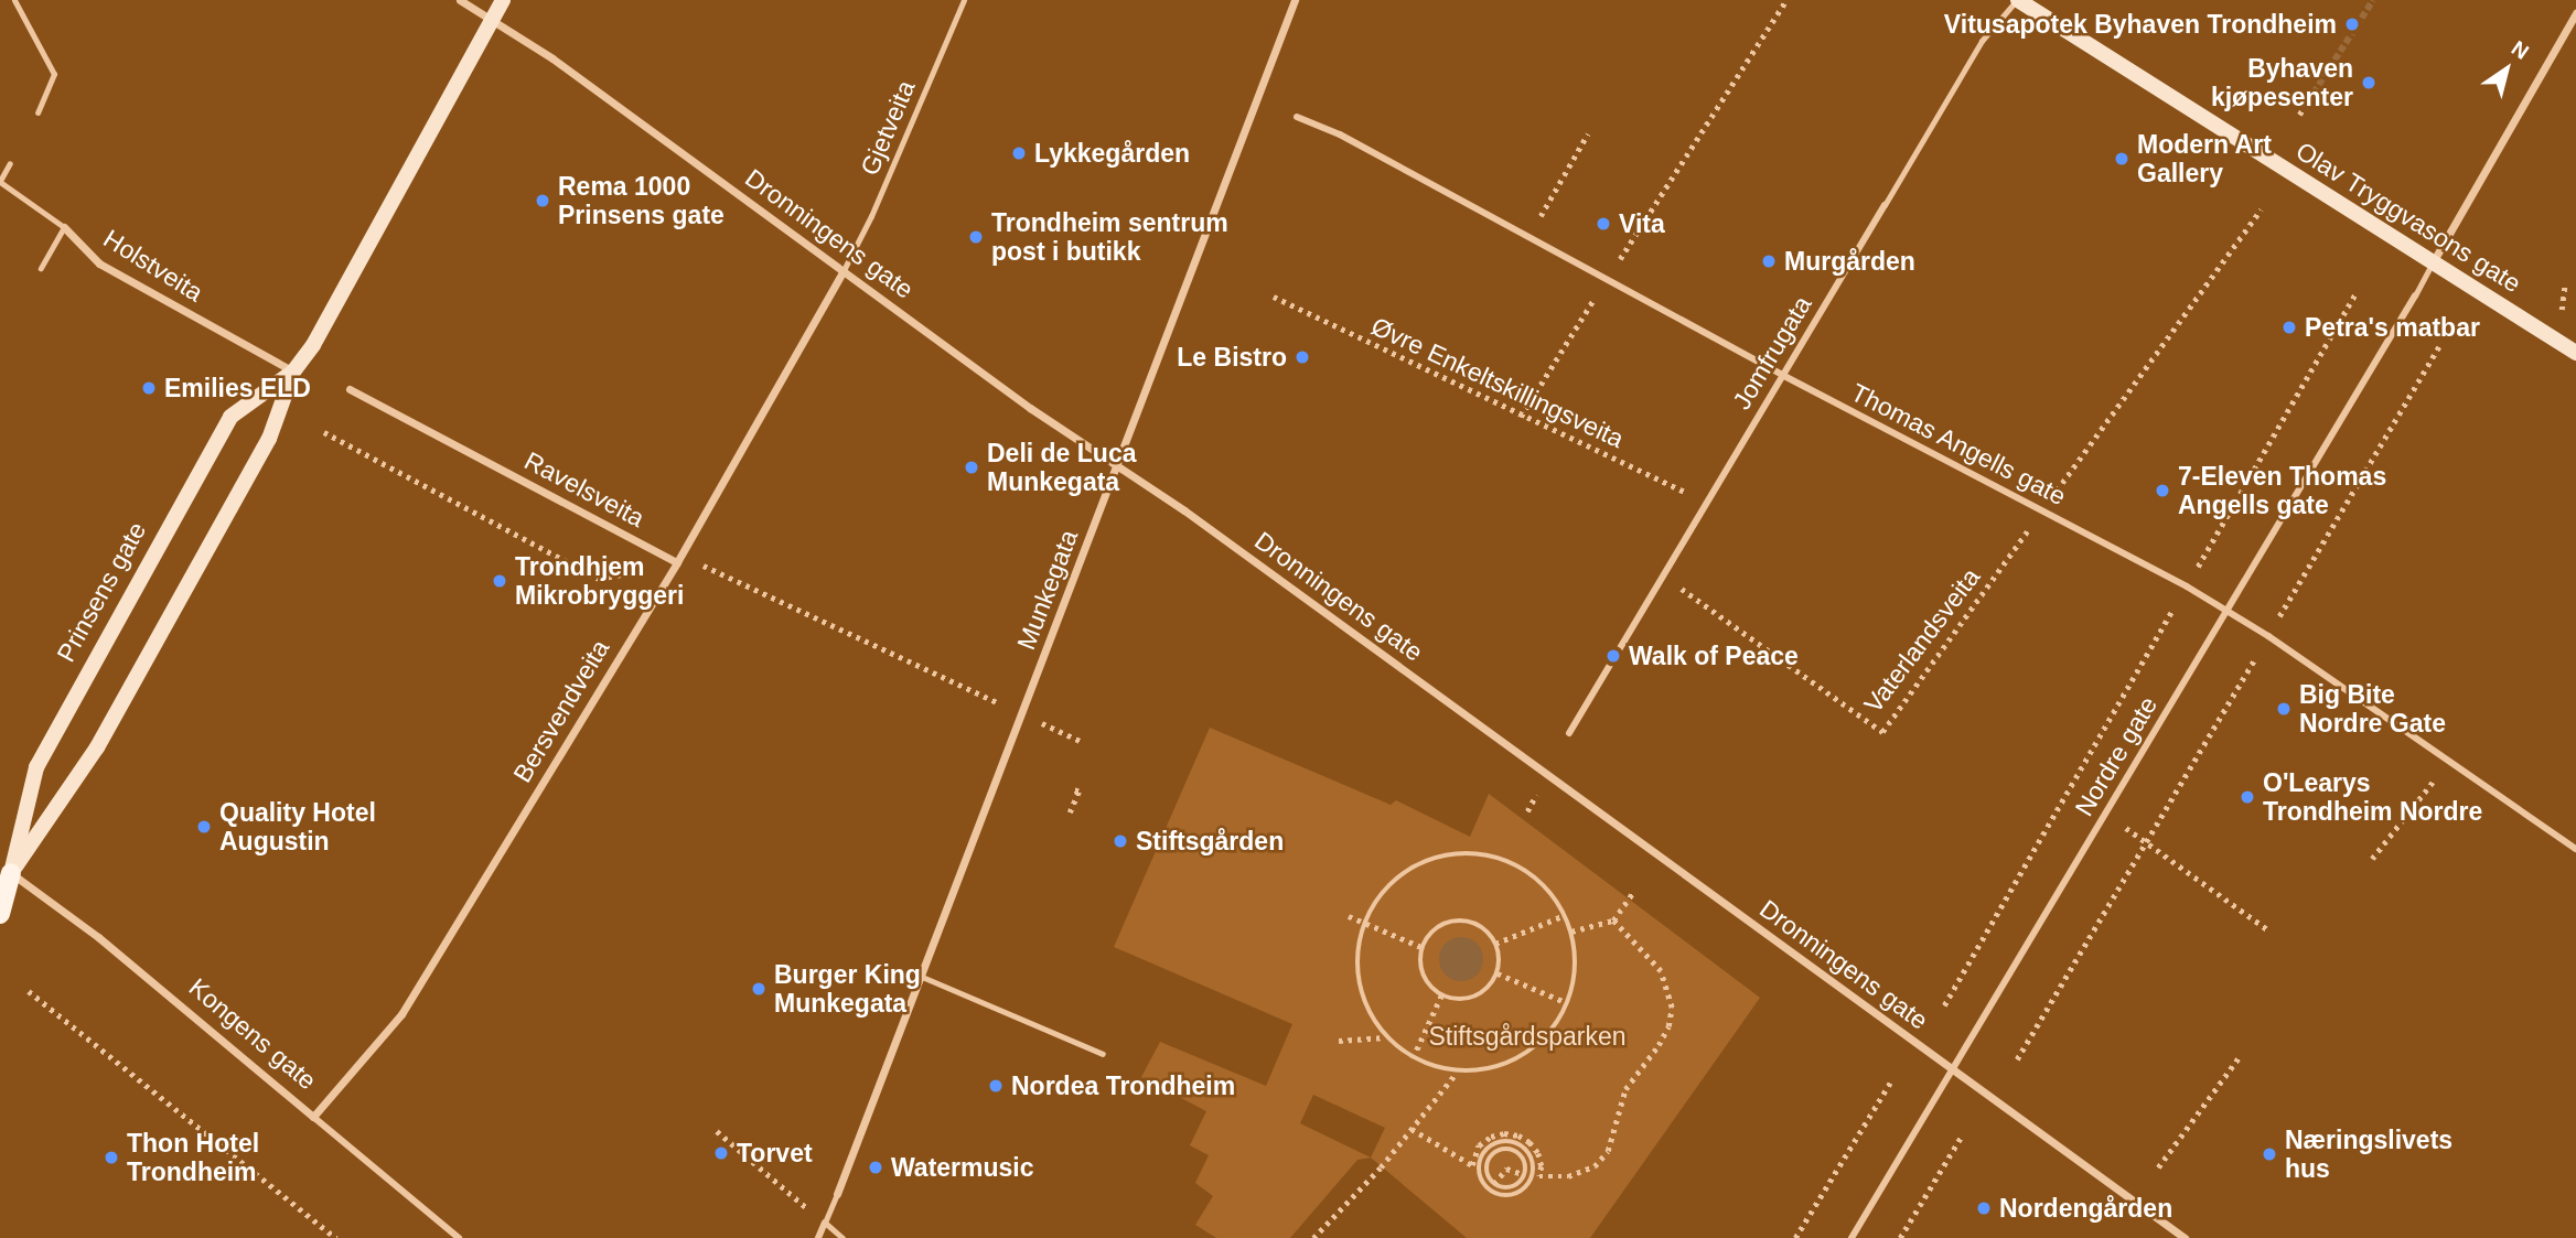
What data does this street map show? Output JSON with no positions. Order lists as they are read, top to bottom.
{
  "streets": {
    "main road": ["Olav Tryggvasons gate", "Prinsens gate"],
    "street": [
      "Dronningens gate",
      "Holstveita",
      "Jomfrugata",
      "Thomas Angells gate",
      "Ravelsveita",
      "Munkegata",
      "Bersvendveita",
      "Nordre gate",
      "Kongens gate"
    ],
    "lane": ["Gjetveita"],
    "path": ["Øvre Enkeltskillingsveita", "Vaterlandsveita"]
  },
  "crossings": [
    ["Gjetveita", "Dronningens gate"],
    ["Gjetveita", "Bersvendveita"],
    ["Olav Tryggvasons gate", "Jomfrugata"],
    ["Dronningens gate", "Munkegata"],
    ["Dronningens gate", "Prinsens gate"],
    ["Dronningens gate", "Bersvendveita"],
    ["Dronningens gate", "Nordre gate"],
    ["Holstveita", "Prinsens gate"],
    ["Jomfrugata", "Øvre Enkeltskillingsveita"],
    ["Jomfrugata", "Thomas Angells gate"],
    ["Jomfrugata", "Vaterlandsveita"],
    ["Thomas Angells gate", "Vaterlandsveita"],
    ["Thomas Angells gate", "Nordre gate"],
    ["Ravelsveita", "Bersvendveita"],
    ["Prinsens gate", "Kongens gate"],
    ["Bersvendveita", "Kongens gate"]
  ],
  "parks": ["Stiftsgårdsparken"],
  "places": [
    "Vitusapotek Byhaven Trondheim",
    "Byhaven kjøpesenter",
    "Lykkegården",
    "Modern Art Gallery",
    "Rema 1000 Prinsens gate",
    "Vita",
    "Trondheim sentrum post i butikk",
    "Murgården",
    "Petra's matbar",
    "Le Bistro",
    "Emilies ELD",
    "Deli de Luca Munkegata",
    "7-Eleven Thomas Angells gate",
    "Trondhjem Mikrobryggeri",
    "Walk of Peace",
    "Big Bite Nordre Gate",
    "O'Learys Trondheim Nordre",
    "Quality Hotel Augustin",
    "Stiftsgården",
    "Burger King Munkegata",
    "Nordea Trondheim",
    "Torvet",
    "Næringslivets hus",
    "Thon Hotel Trondheim",
    "Watermusic",
    "Nordengården"
  ],
  "north": "top right"
}
